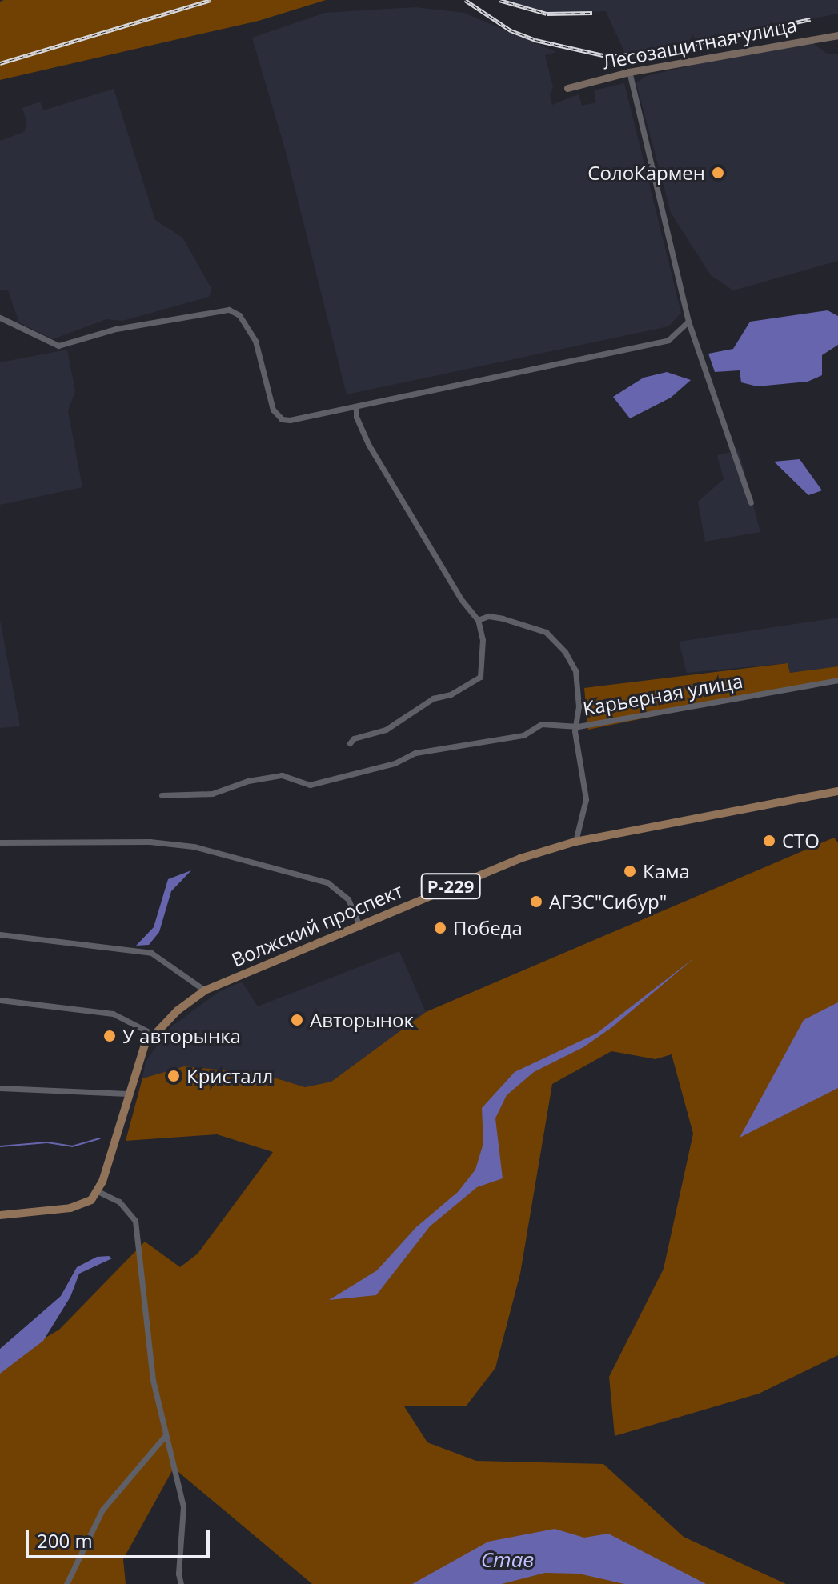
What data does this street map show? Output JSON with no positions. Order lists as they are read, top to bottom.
{
  "streets": {
    "main road": ["Р-229", "Волжский проспект"],
    "street": ["Лесозащитная улица", "Карьерная улица"]
  },
  "water": ["Став"],
  "places": [
    "СолоКармен",
    "СТО",
    "Кама",
    "АГЗС\"Сибур\"",
    "Победа",
    "Авторынок",
    "У авторынка",
    "Кристалл"
  ],
  "scale_bar": "200 m"
}
